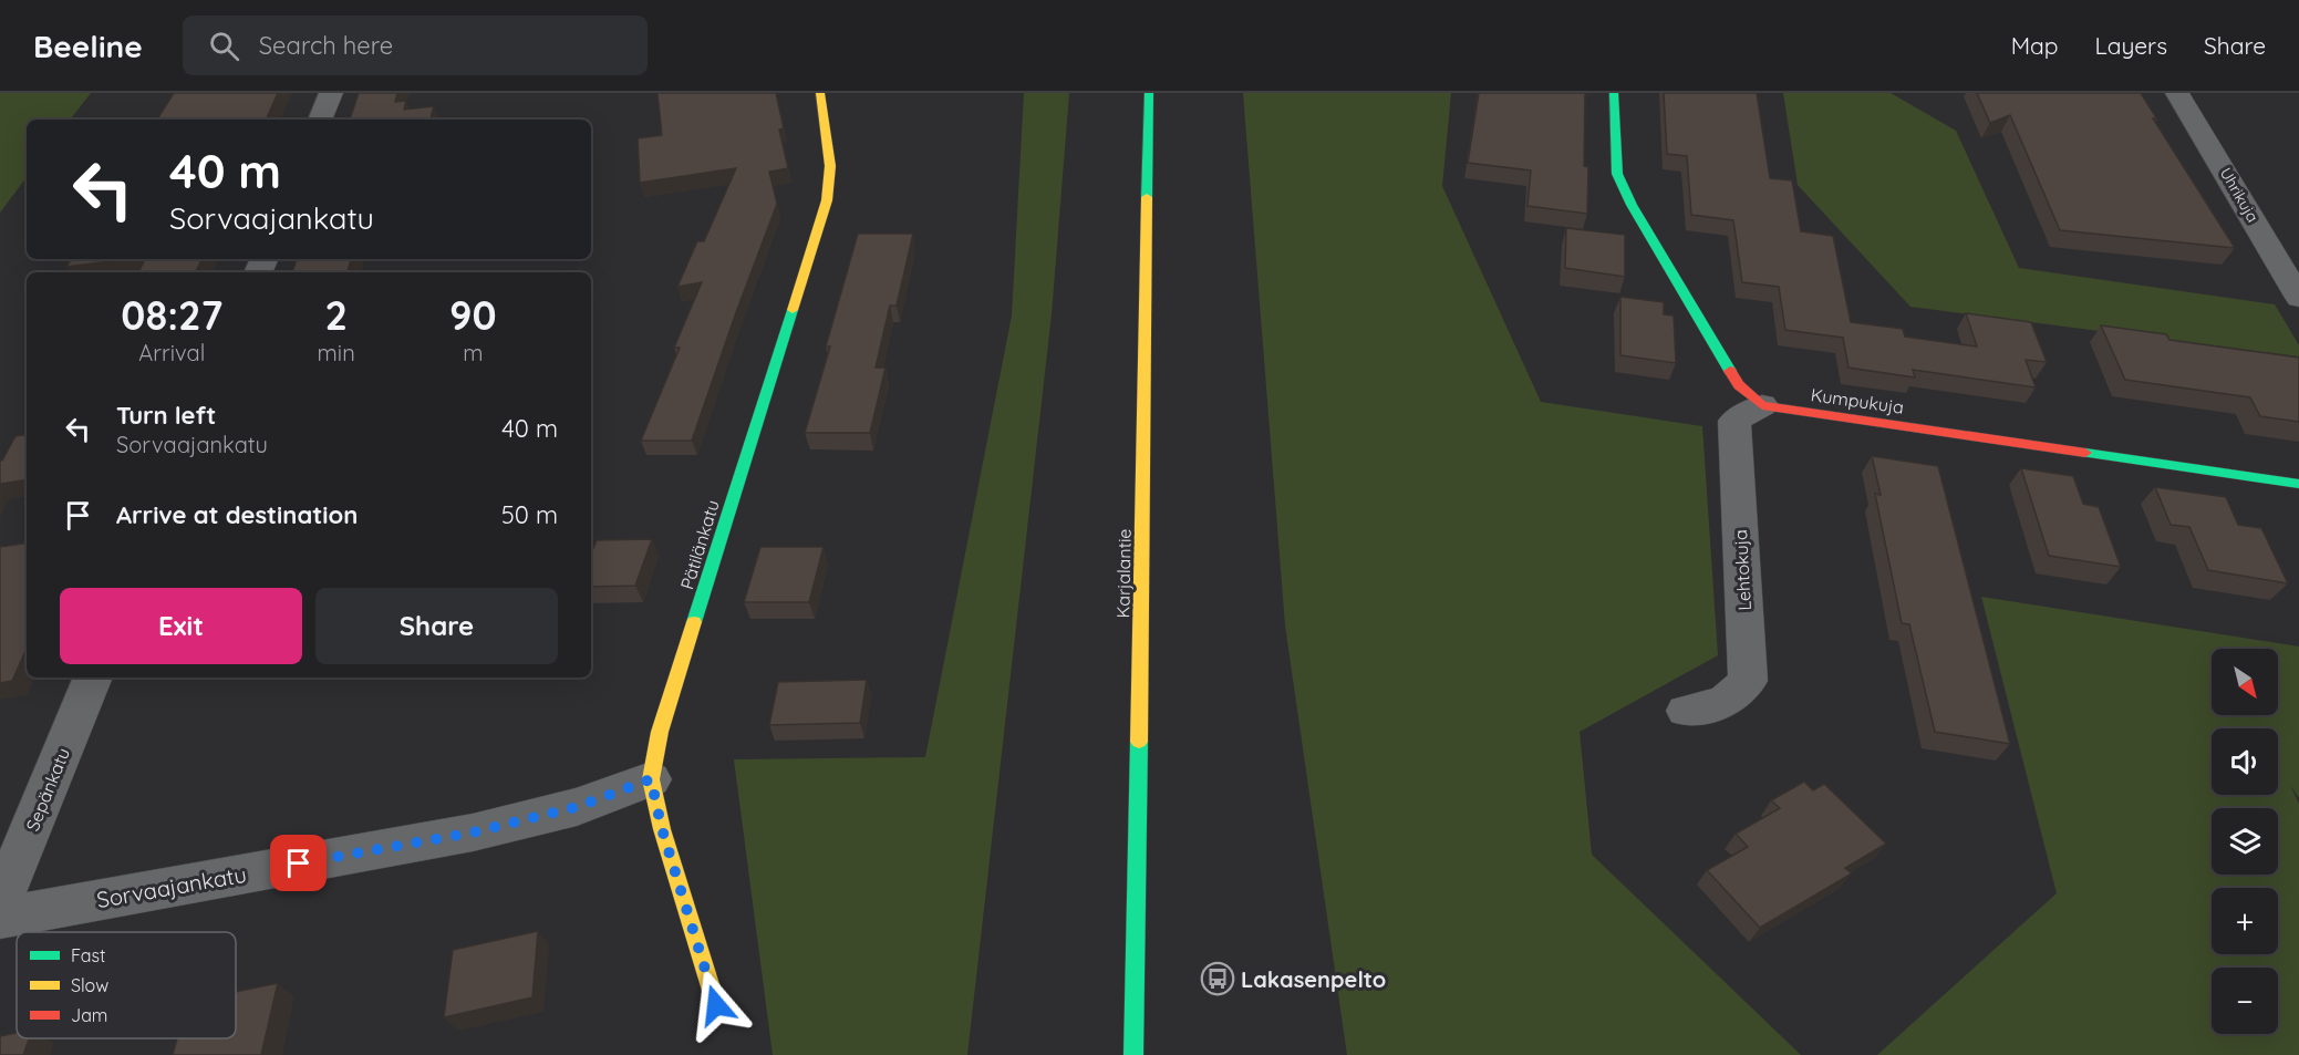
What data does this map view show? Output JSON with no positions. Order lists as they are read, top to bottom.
{
  "streets": {
    "street": [
      "Uhrikuja",
      "Kumpukuja",
      "Pätilänkatu",
      "Lehtokuja",
      "Karjalantie",
      "Sepänkatu",
      "Sorvaajankatu"
    ]
  },
  "crossings": [
    ["Kumpukuja", "Lehtokuja"],
    ["Pätilänkatu", "Sorvaajankatu"]
  ],
  "places": {
    "bus stop": ["Lakasenpelto"]
  },
  "legend": ["Fast", "Slow", "Jam"],
  "north": "bottom right",
  "page": {
    "header": "Beeline",
    "search": "Search here",
    "nav": ["Map", "Layers", "Share"],
    "turn": ["40 m", "Sorvaajankatu"],
    "eta": [
      "08:27",
      "Arrival",
      "2",
      "min",
      "90",
      "m"
    ],
    "list": [
      {
        "name": "Turn left",
        "note": "Sorvaajankatu",
        "value": "40 m"
      },
      {
        "name": "Arrive at destination",
        "value": "50 m"
      }
    ],
    "buttons": ["Exit", "Share"],
    "map_buttons": ["+", "−"]
  }
}
